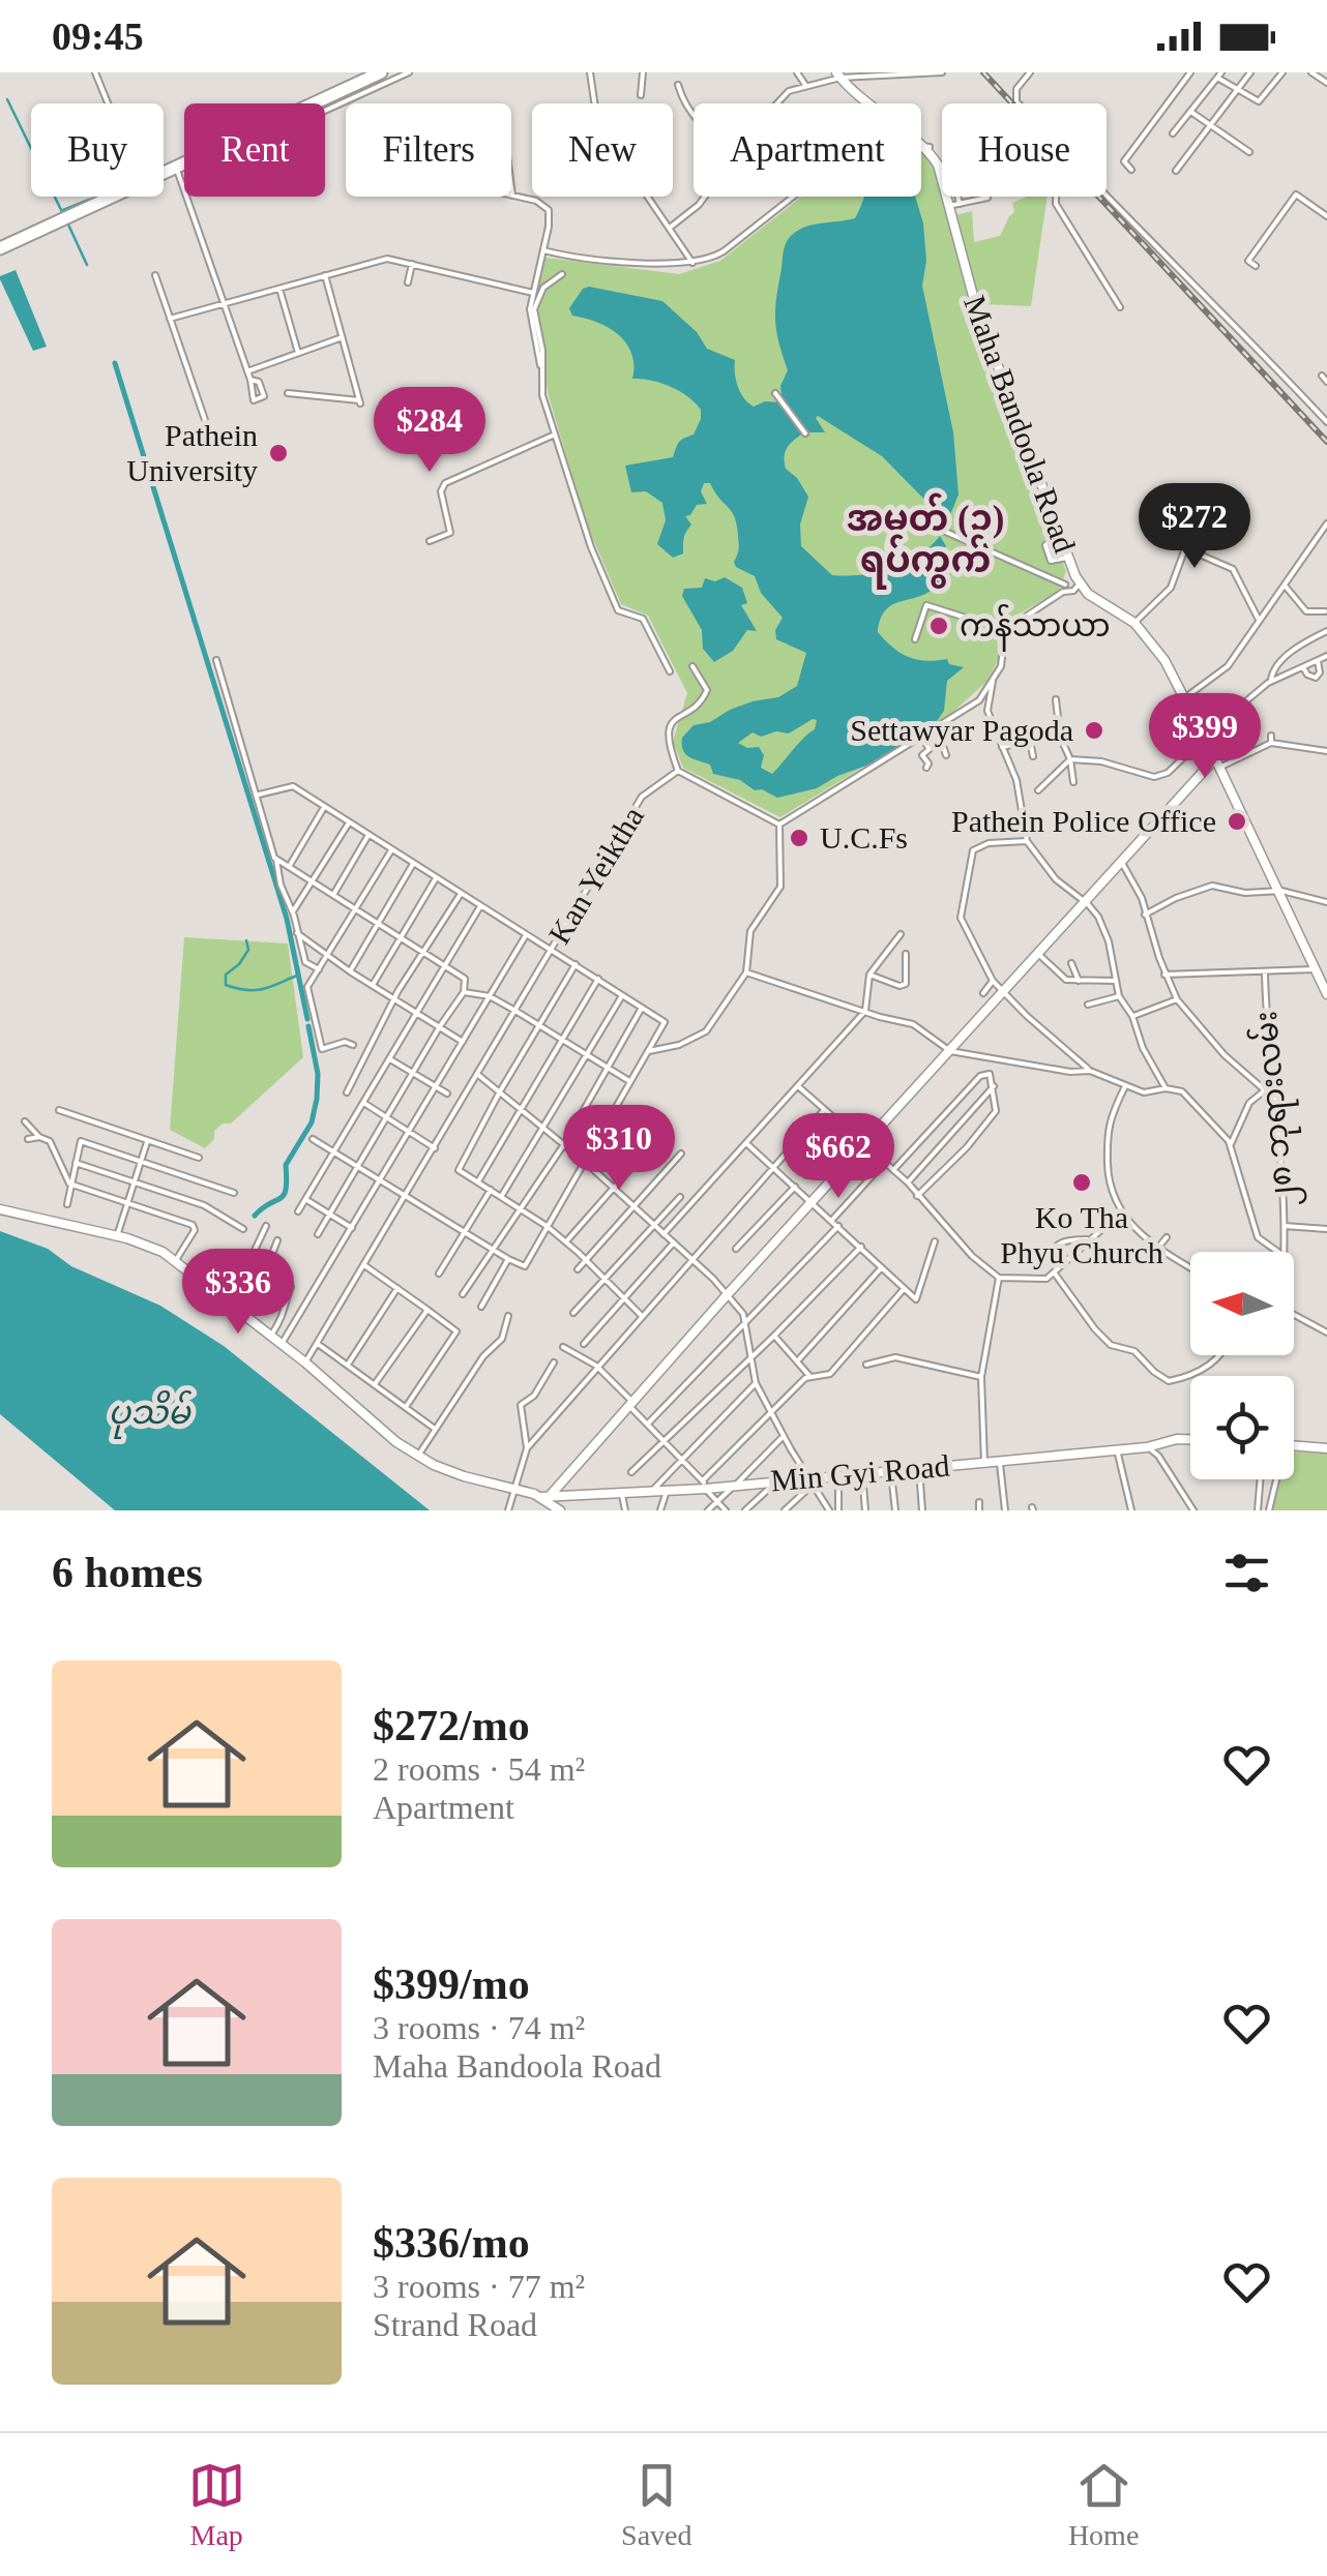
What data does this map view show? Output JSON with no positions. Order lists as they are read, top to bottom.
{
  "streets": {
    "main road": ["Maha Bandoola Road", "Min Gyi Road"],
    "street": ["Kan Yeiktha", "၂၈ ဘုရားလမ်း"]
  },
  "districts": ["အမှတ် (၃) ရပ်ကွက်"],
  "water": ["ပုသိမ်"],
  "places": [
    "Pathein University",
    "ကန်သာယာ",
    "Settawyar Pagoda",
    "Pathein Police Office",
    "U.C.Fs",
    "Ko Tha Phyu Church"
  ],
  "north": "left",
  "page": {
    "status": "09:45",
    "chip": [
      "Buy",
      "Rent",
      "Filters",
      "New",
      "Apartment",
      "House"
    ],
    "price": [
      "$284",
      "$272",
      "$399",
      "$310",
      "$662",
      "$336"
    ],
    "heading": "6 homes",
    "list": [
      {
        "name": "$272/mo",
        "note": "2 rooms · 54 m² · Apartment"
      },
      {
        "name": "$399/mo",
        "note": "3 rooms · 74 m² · Maha Bandoola Road"
      },
      {
        "name": "$336/mo",
        "note": "3 rooms · 77 m² · Strand Road"
      }
    ],
    "tabs": ["Map", "Saved", "Home"]
  }
}
